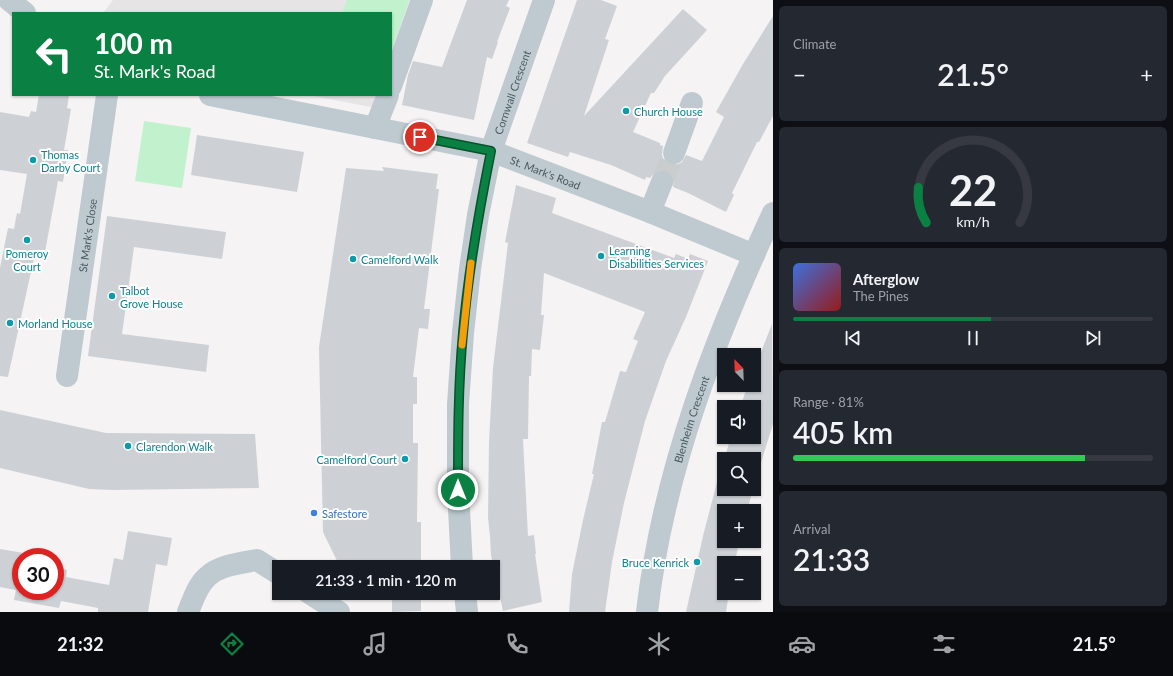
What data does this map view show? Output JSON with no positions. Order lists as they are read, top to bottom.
{
  "streets": {
    "street": [
      "Cornwall Crescent",
      "St. Mark's Road",
      "St Mark's Close",
      "Blenheim Crescent"
    ]
  },
  "crossings": [
    ["Cornwall Crescent", "St. Mark's Road"],
    ["St. Mark's Road", "Blenheim Crescent"]
  ],
  "places": [
    "Church House",
    "Thomas Darby Court",
    "Pomeroy Court",
    "Learning Disabilities Services",
    "Camelford Walk",
    "Talbot Grove House",
    "Morland House",
    "Clarendon Walk",
    "Camelford Court",
    "Safestore",
    "Bruce Kenrick"
  ],
  "north": "top left",
  "page": {
    "tile": [
      "Climate",
      ["Range · 81%", "405 km"],
      ["Arrival", "21:33"]
    ],
    "turn": ["100 m", "St. Mark's Road"],
    "heat": ["−", "21.5°", "+"],
    "song": ["Afterglow", "The Pines"],
    "map_buttons": ["+", "−"],
    "limit": "30",
    "trip": "21:33 · 1 min · 120 m",
    "tabs": ["21:32", "21.5°"],
    "gauge": ["22", "km/h"]
  }
}
